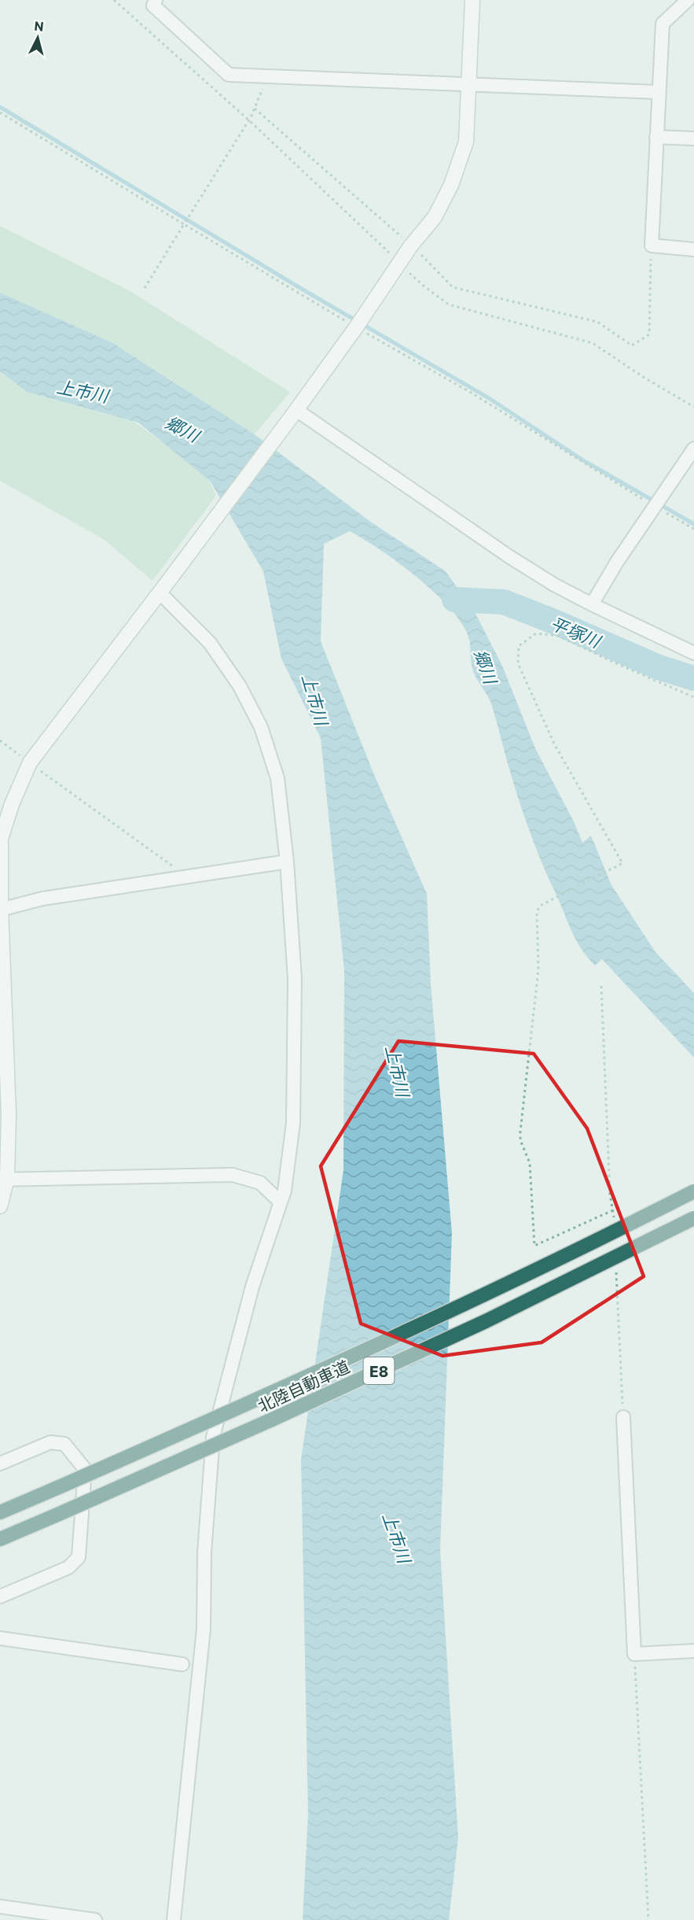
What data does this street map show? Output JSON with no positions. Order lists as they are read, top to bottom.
{
  "streets": {
    "highway": ["E8", "北陸自動車道"]
  },
  "water": ["上市川", "郷川", "平塚川"],
  "north": "top"
}
